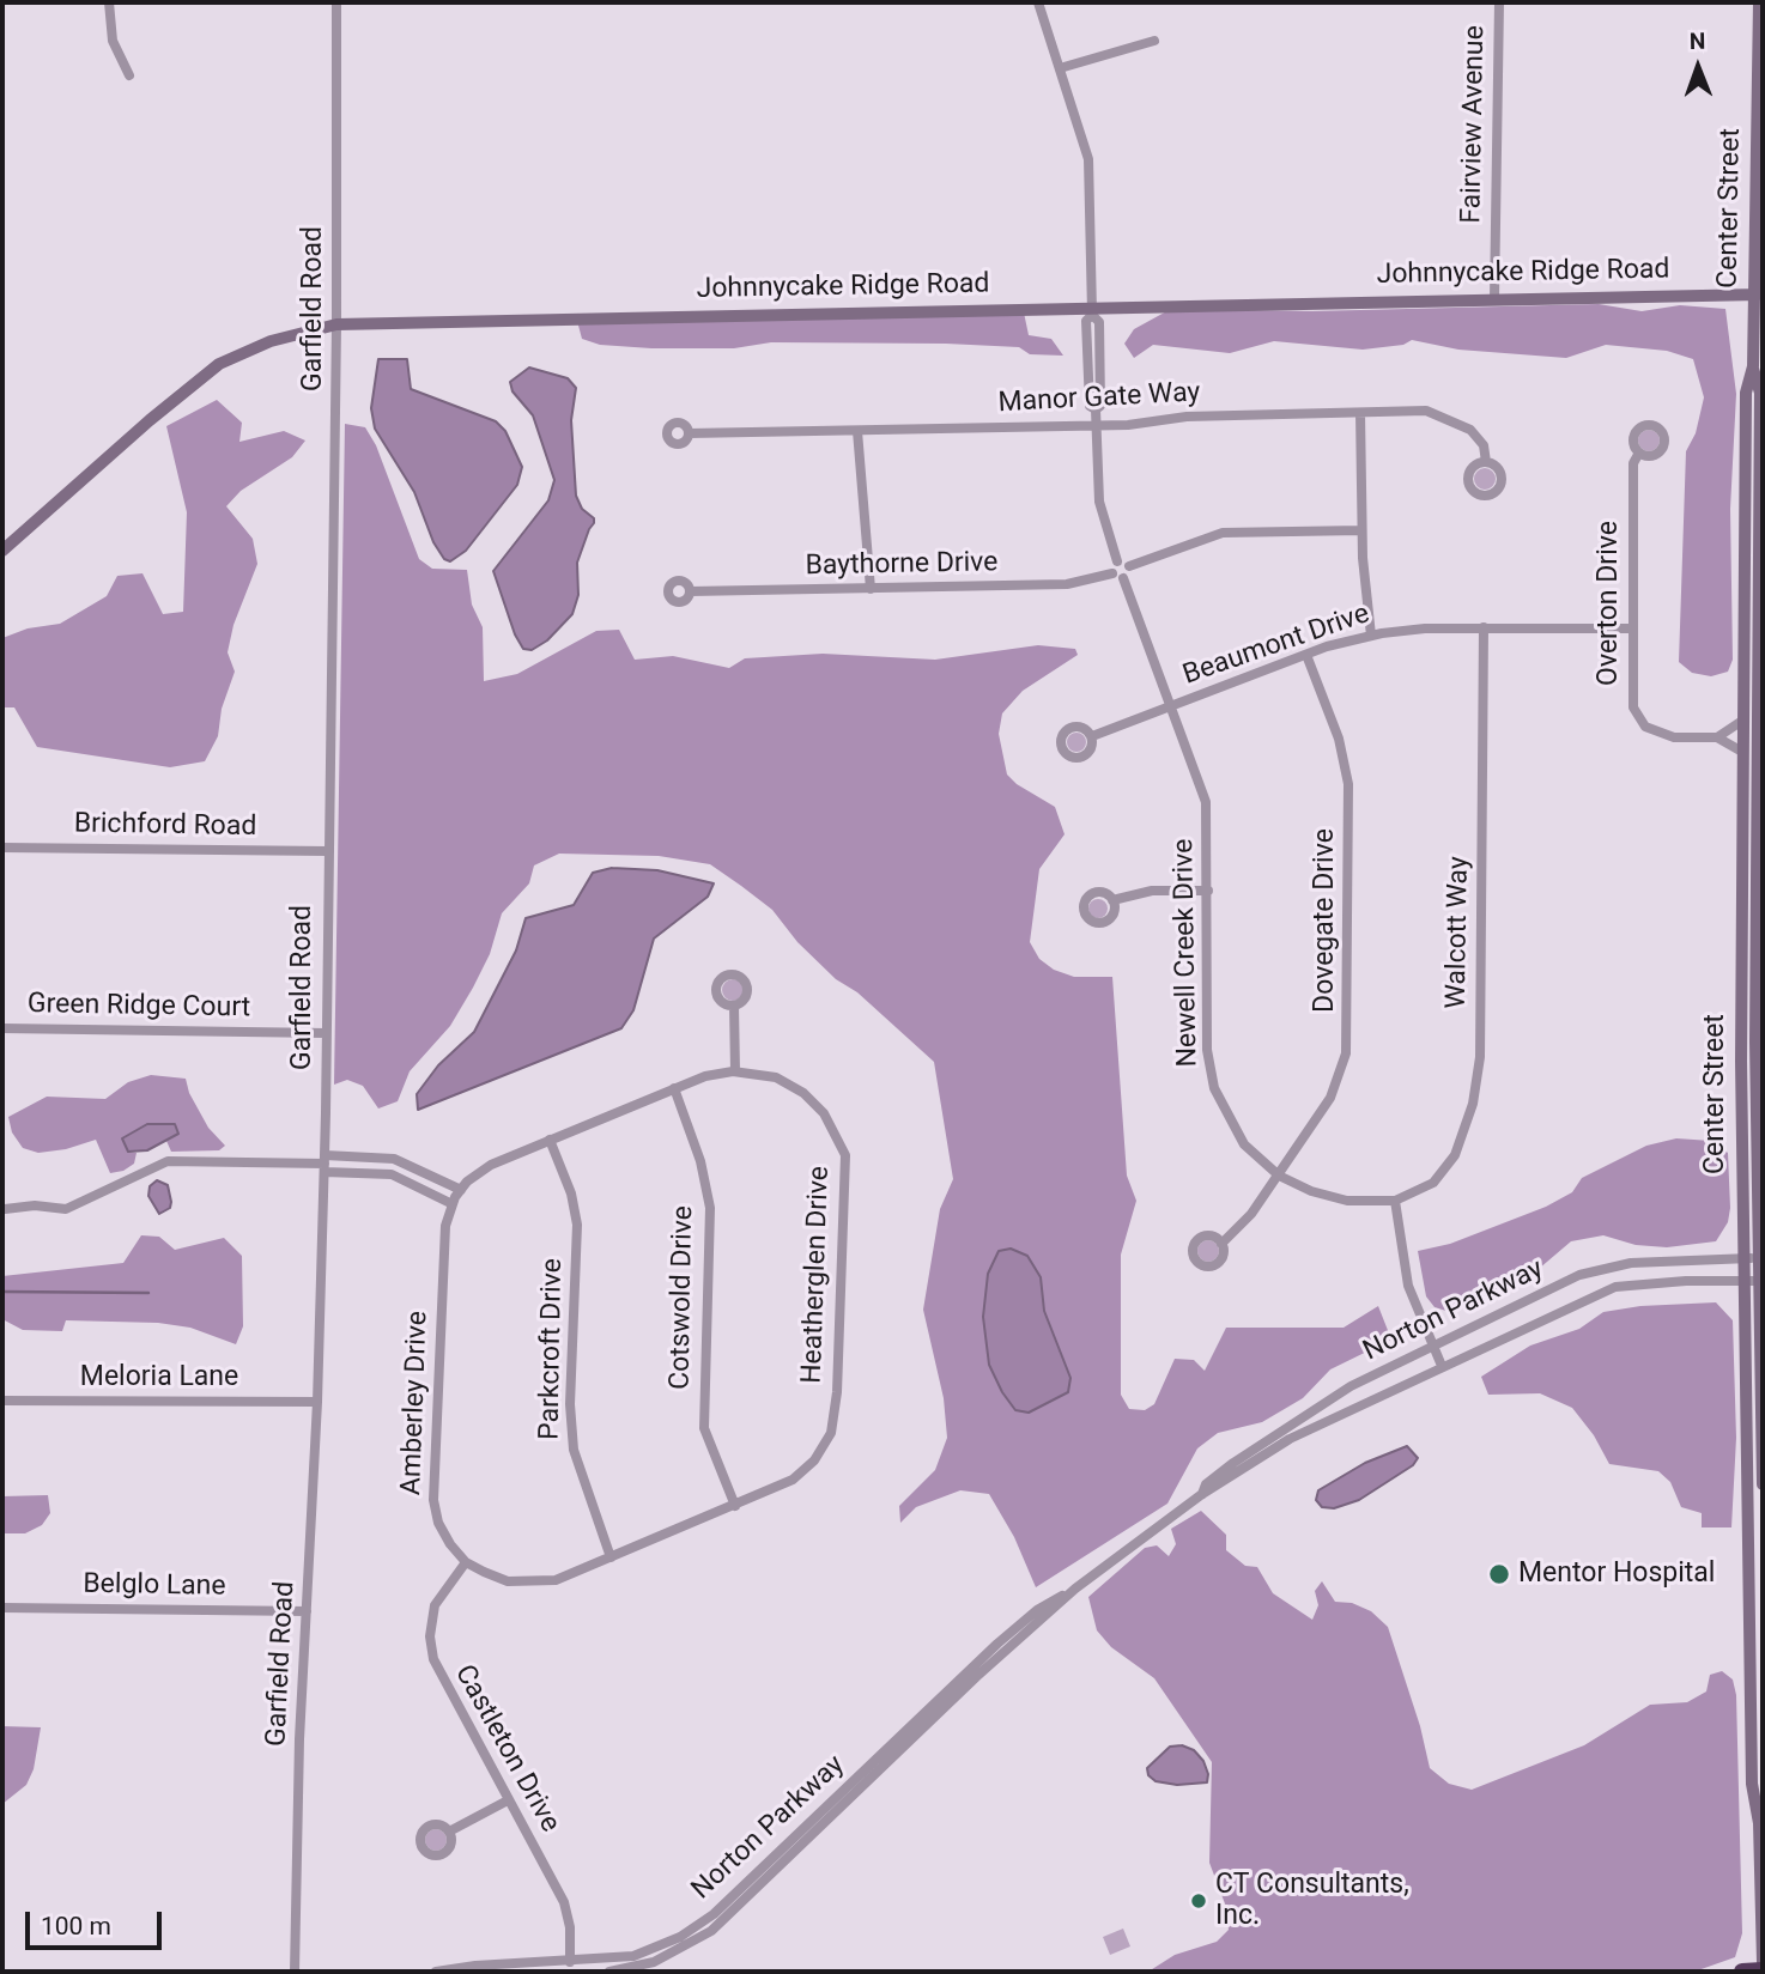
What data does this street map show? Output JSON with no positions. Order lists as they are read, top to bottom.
{
  "streets": {
    "main road": ["Center Street", "Johnnycake Ridge Road"],
    "street": [
      "Fairview Avenue",
      "Garfield Road",
      "Manor Gate Way",
      "Baythorne Drive",
      "Overton Drive",
      "Beaumont Drive",
      "Brichford Road",
      "Dovegate Drive",
      "Walcott Way",
      "Newell Creek Drive",
      "Green Ridge Court",
      "Heatherglen Drive",
      "Cotswold Drive",
      "Norton Parkway",
      "Parkcroft Drive",
      "Meloria Lane",
      "Amberley Drive",
      "Belglo Lane",
      "Castleton Drive"
    ]
  },
  "crossings": [
    ["Fairview Avenue", "Johnnycake Ridge Road"],
    ["Center Street", "Johnnycake Ridge Road"],
    ["Center Street", "Overton Drive"],
    ["Center Street", "Norton Parkway"],
    ["Johnnycake Ridge Road", "Garfield Road"],
    ["Garfield Road", "Brichford Road"],
    ["Garfield Road", "Green Ridge Court"],
    ["Garfield Road", "Meloria Lane"],
    ["Garfield Road", "Belglo Lane"],
    ["Overton Drive", "Beaumont Drive"],
    ["Beaumont Drive", "Dovegate Drive"],
    ["Beaumont Drive", "Walcott Way"],
    ["Beaumont Drive", "Newell Creek Drive"],
    ["Dovegate Drive", "Newell Creek Drive"],
    ["Walcott Way", "Newell Creek Drive"],
    ["Heatherglen Drive", "Cotswold Drive"],
    ["Heatherglen Drive", "Parkcroft Drive"],
    ["Heatherglen Drive", "Amberley Drive"],
    ["Cotswold Drive", "Amberley Drive"],
    ["Norton Parkway", "Castleton Drive"],
    ["Parkcroft Drive", "Amberley Drive"],
    ["Amberley Drive", "Castleton Drive"]
  ],
  "places": ["Mentor Hospital", "CT Consultants, Inc."],
  "scale_bar": "100 m",
  "north": "top"
}
